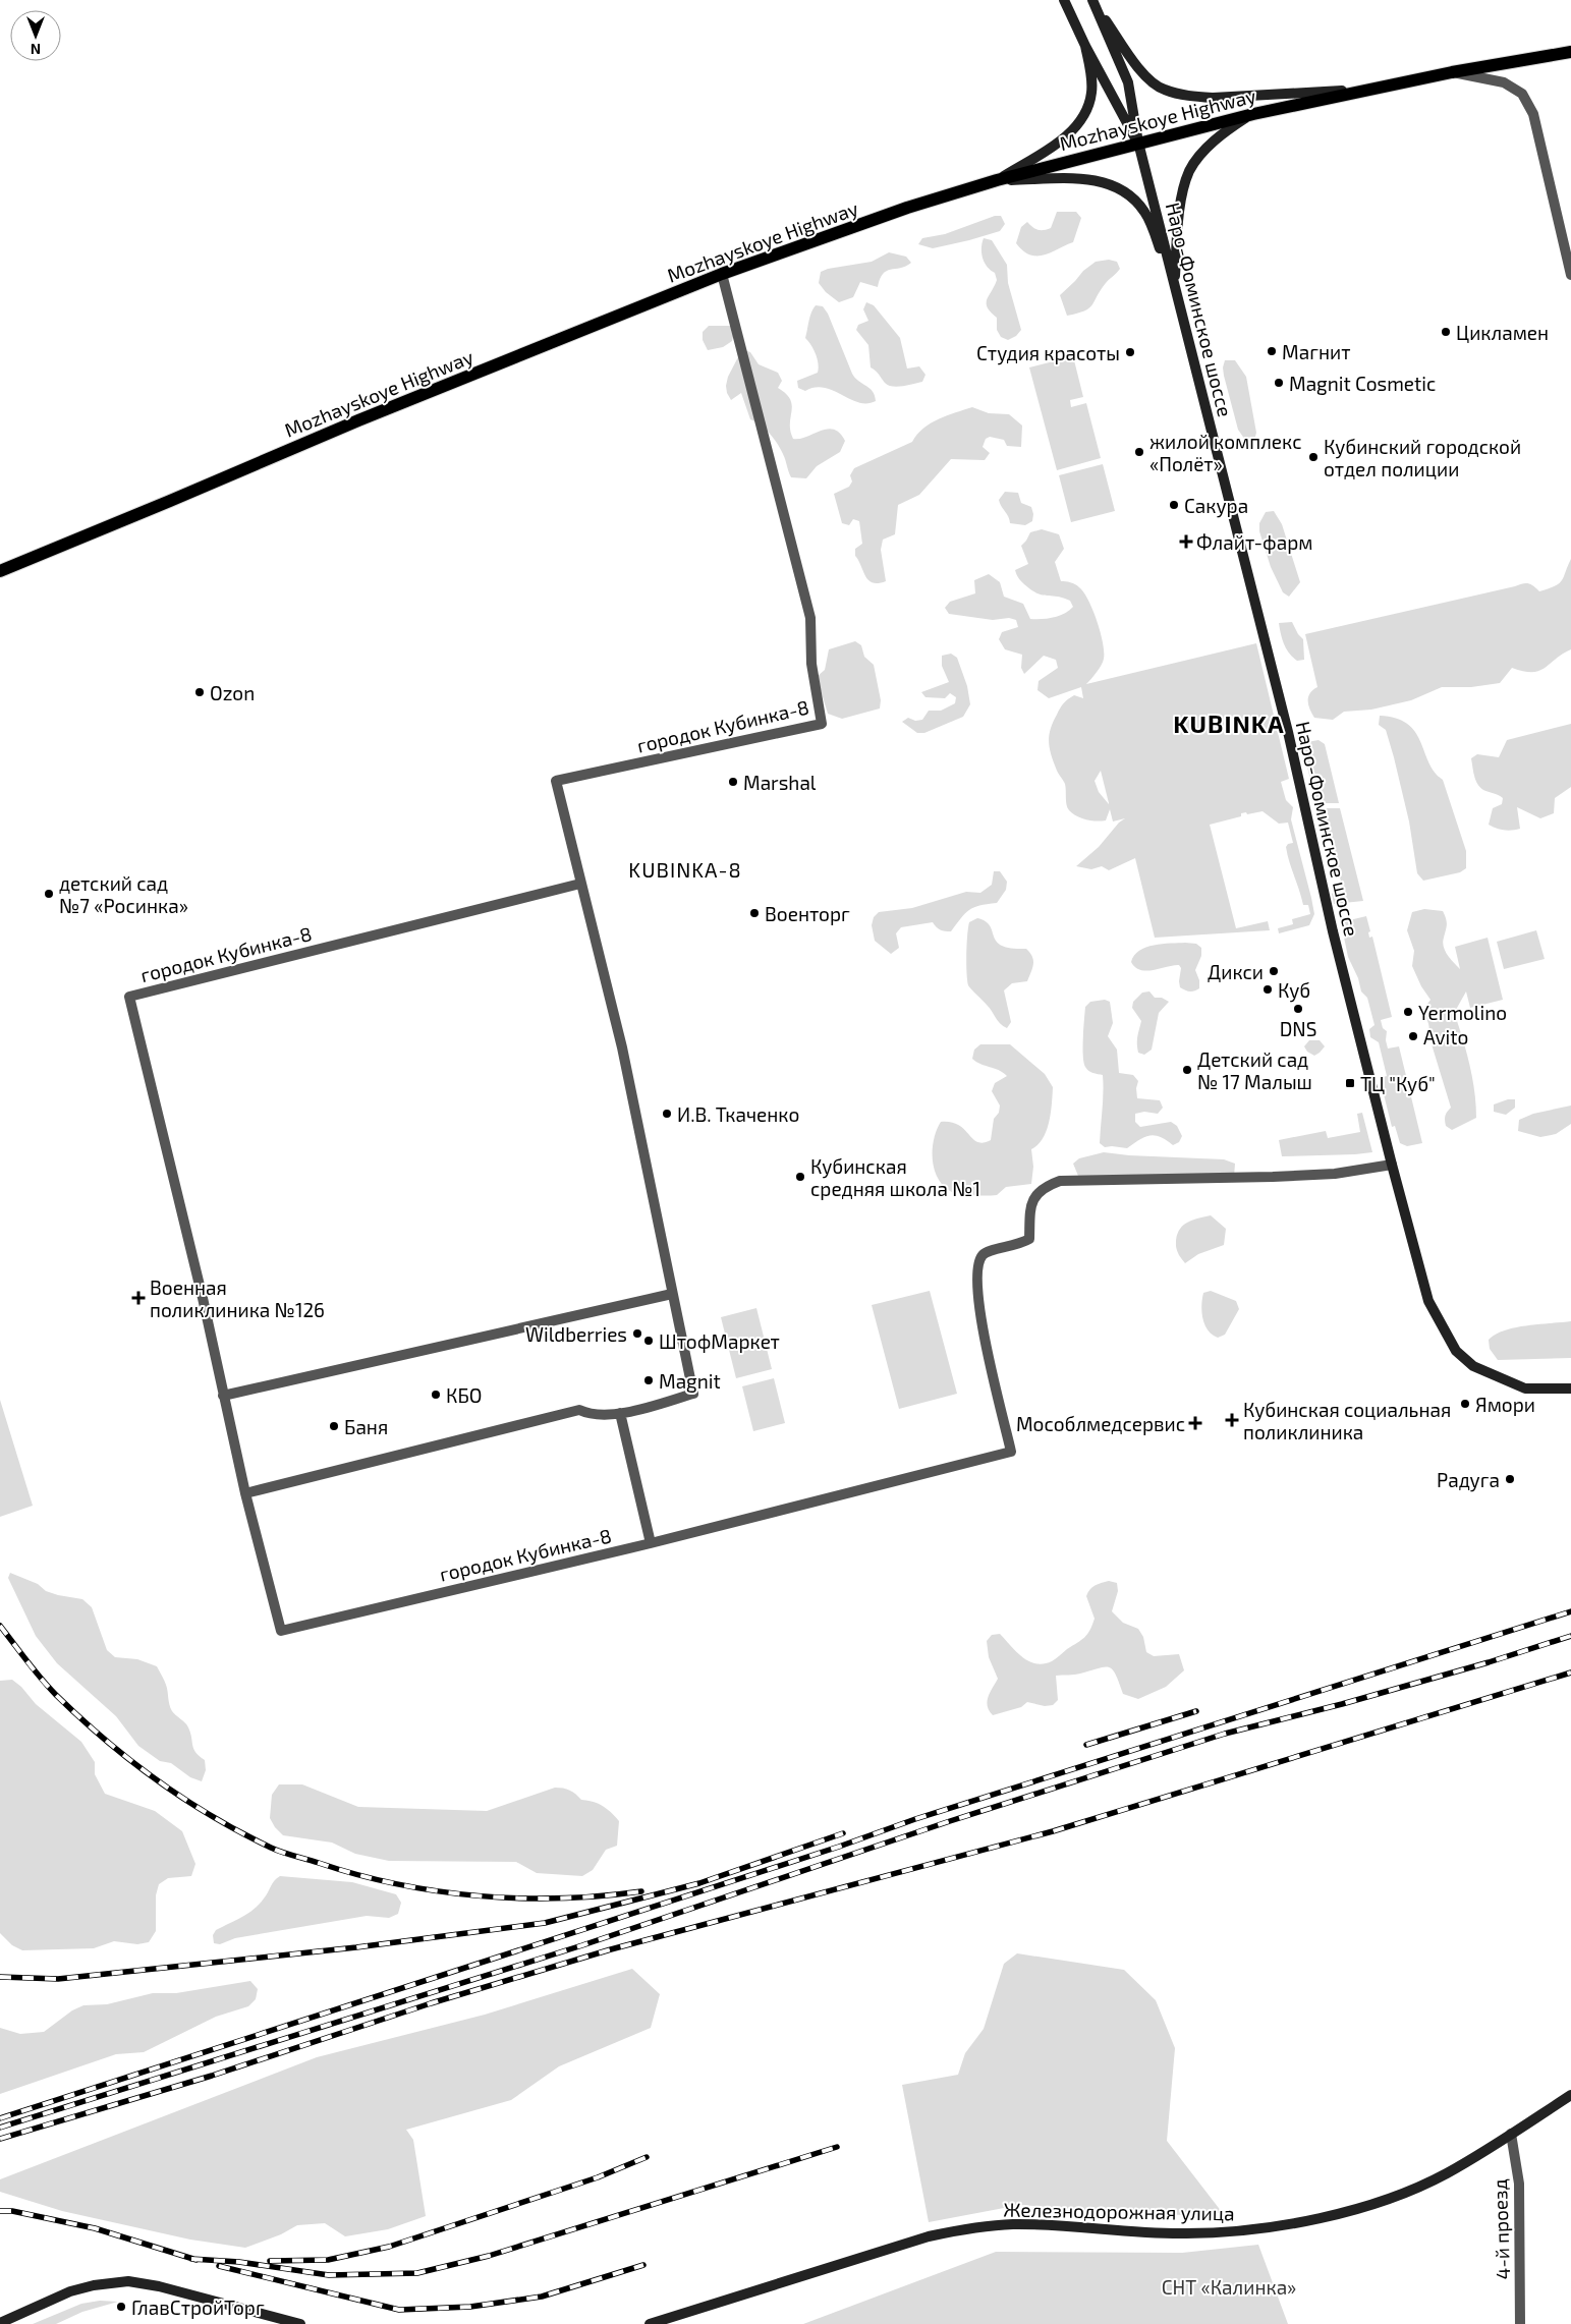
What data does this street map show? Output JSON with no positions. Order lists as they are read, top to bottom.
{
  "streets": {
    "main road": ["Mozhayskoye Highway"],
    "street": [
      "Наро-Фоминское шоссе",
      "городок Кубинка-8",
      "Железнодорожная улица",
      "4-й проезд"
    ]
  },
  "crossings": [
    ["Mozhayskoye Highway", "Наро-Фоминское шоссе"],
    ["Mozhayskoye Highway", "городок Кубинка-8"],
    ["Наро-Фоминское шоссе", "городок Кубинка-8"],
    ["Железнодорожная улица", "4-й проезд"]
  ],
  "districts": ["KUBINKA", "KUBINKA-8"],
  "parks": ["СНТ «Калинка»"],
  "places": {
    "other": [
      "Цикламен",
      "Магнит",
      "Студия красоты",
      "Magnit Cosmetic",
      "жилой комплекс «Полёт»",
      "Кубинский городской отдел полиции",
      "Сакура",
      "Ozon",
      "Marshal",
      "детский сад №7 «Росинка»",
      "Военторг",
      "Дикси",
      "Куб",
      "DNS",
      "Yermolino",
      "Avito",
      "Детский сад № 17 Малыш",
      "И.В. Ткаченко",
      "Кубинская средняя школа №1",
      "Wildberries",
      "ШтофМаркет",
      "Magnit",
      "КБО",
      "Ямори",
      "Баня",
      "Радуга",
      "ГлавСтройТорг"
    ],
    "health": [
      "Флайт-фарм",
      "Военная поликлиника №126",
      "Кубинская социальная поликлиника",
      "Мособлмедсервис"
    ],
    "transit": ["ТЦ \"Куб\""]
  },
  "north": "bottom"
}
